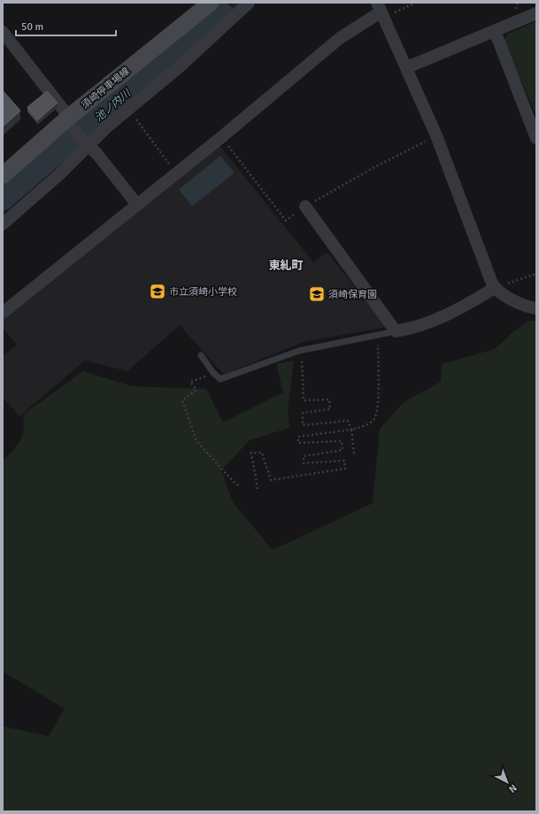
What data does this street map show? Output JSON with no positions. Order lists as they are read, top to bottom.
{
  "streets": {
    "main road": ["須崎停車場線"]
  },
  "districts": ["東糺町"],
  "water": ["池ノ内川"],
  "places": {
    "school or university": ["市立須崎小学校", "須崎保育園"]
  },
  "scale_bar": "50 m",
  "north": "bottom right"
}
